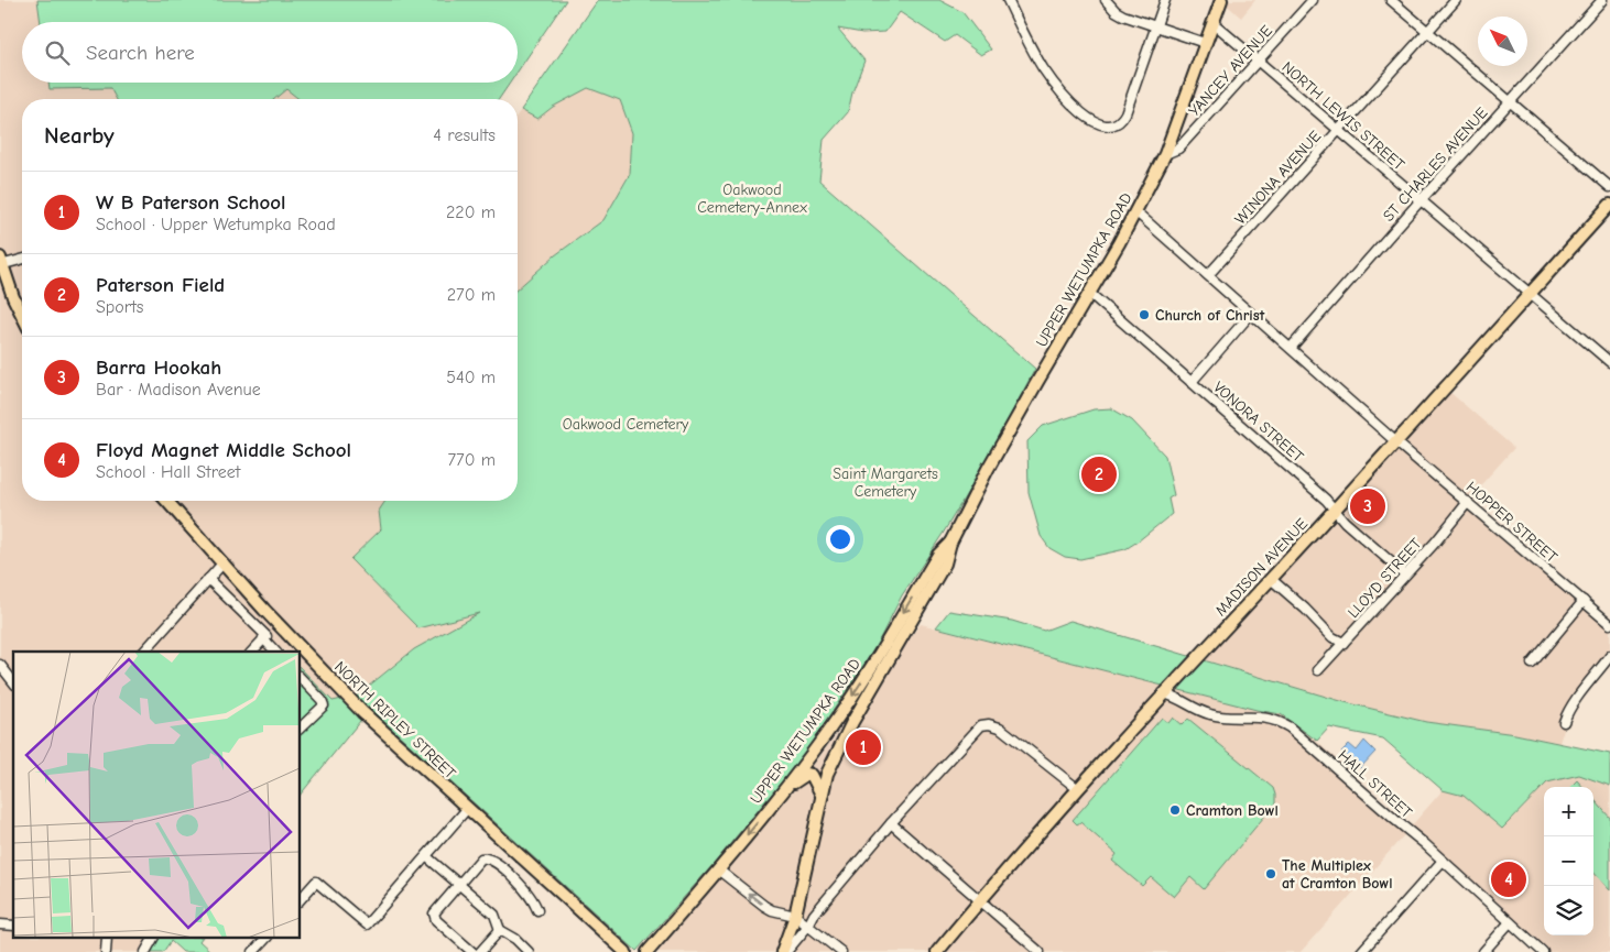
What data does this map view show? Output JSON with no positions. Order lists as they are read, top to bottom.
{
  "streets": {
    "main road": ["UPPER WETUMPKA ROAD", "MADISON AVENUE", "NORTH RIPLEY STREET"],
    "street": [
      "YANCEY AVENUE",
      "NORTH LEWIS STREET",
      "ST CHARLES AVENUE",
      "WINONA AVENUE",
      "VONORA STREET",
      "HOPPER STREET",
      "LLOYD STREET",
      "HALL STREET"
    ]
  },
  "crossings": [
    ["YANCEY AVENUE", "NORTH LEWIS STREET"],
    ["YANCEY AVENUE", "UPPER WETUMPKA ROAD"],
    ["NORTH LEWIS STREET", "ST CHARLES AVENUE"],
    ["NORTH LEWIS STREET", "WINONA AVENUE"],
    ["NORTH LEWIS STREET", "UPPER WETUMPKA ROAD"],
    ["NORTH LEWIS STREET", "MADISON AVENUE"],
    ["ST CHARLES AVENUE", "HOPPER STREET"],
    ["WINONA AVENUE", "HOPPER STREET"],
    ["UPPER WETUMPKA ROAD", "VONORA STREET"],
    ["UPPER WETUMPKA ROAD", "HOPPER STREET"],
    ["VONORA STREET", "MADISON AVENUE"],
    ["VONORA STREET", "LLOYD STREET"],
    ["HOPPER STREET", "MADISON AVENUE"],
    ["HOPPER STREET", "LLOYD STREET"],
    ["MADISON AVENUE", "HALL STREET"]
  ],
  "parks": ["Oakwood Cemetery-Annex", "Oakwood Cemetery", "Saint Margarets Cemetery"],
  "places": ["Church of Christ", "Cramton Bowl", "The Multiplex at Cramton Bowl"],
  "north": "top left",
  "page": {
    "search": "Search here",
    "heading": ["Nearby", "4 results"],
    "list": [
      {
        "mark": "1",
        "name": "W B Paterson School",
        "note": "School · Upper Wetumpka Road",
        "value": "220 m"
      },
      {
        "mark": "2",
        "name": "Paterson Field",
        "note": "Sports",
        "value": "270 m"
      },
      {
        "mark": "3",
        "name": "Barra Hookah",
        "note": "Bar · Madison Avenue",
        "value": "540 m"
      },
      {
        "mark": "4",
        "name": "Floyd Magnet Middle School",
        "note": "School · Hall Street",
        "value": "770 m"
      }
    ],
    "pins": [
      "2",
      "3",
      "1",
      "4"
    ],
    "map_buttons": ["+", "−"]
  }
}
